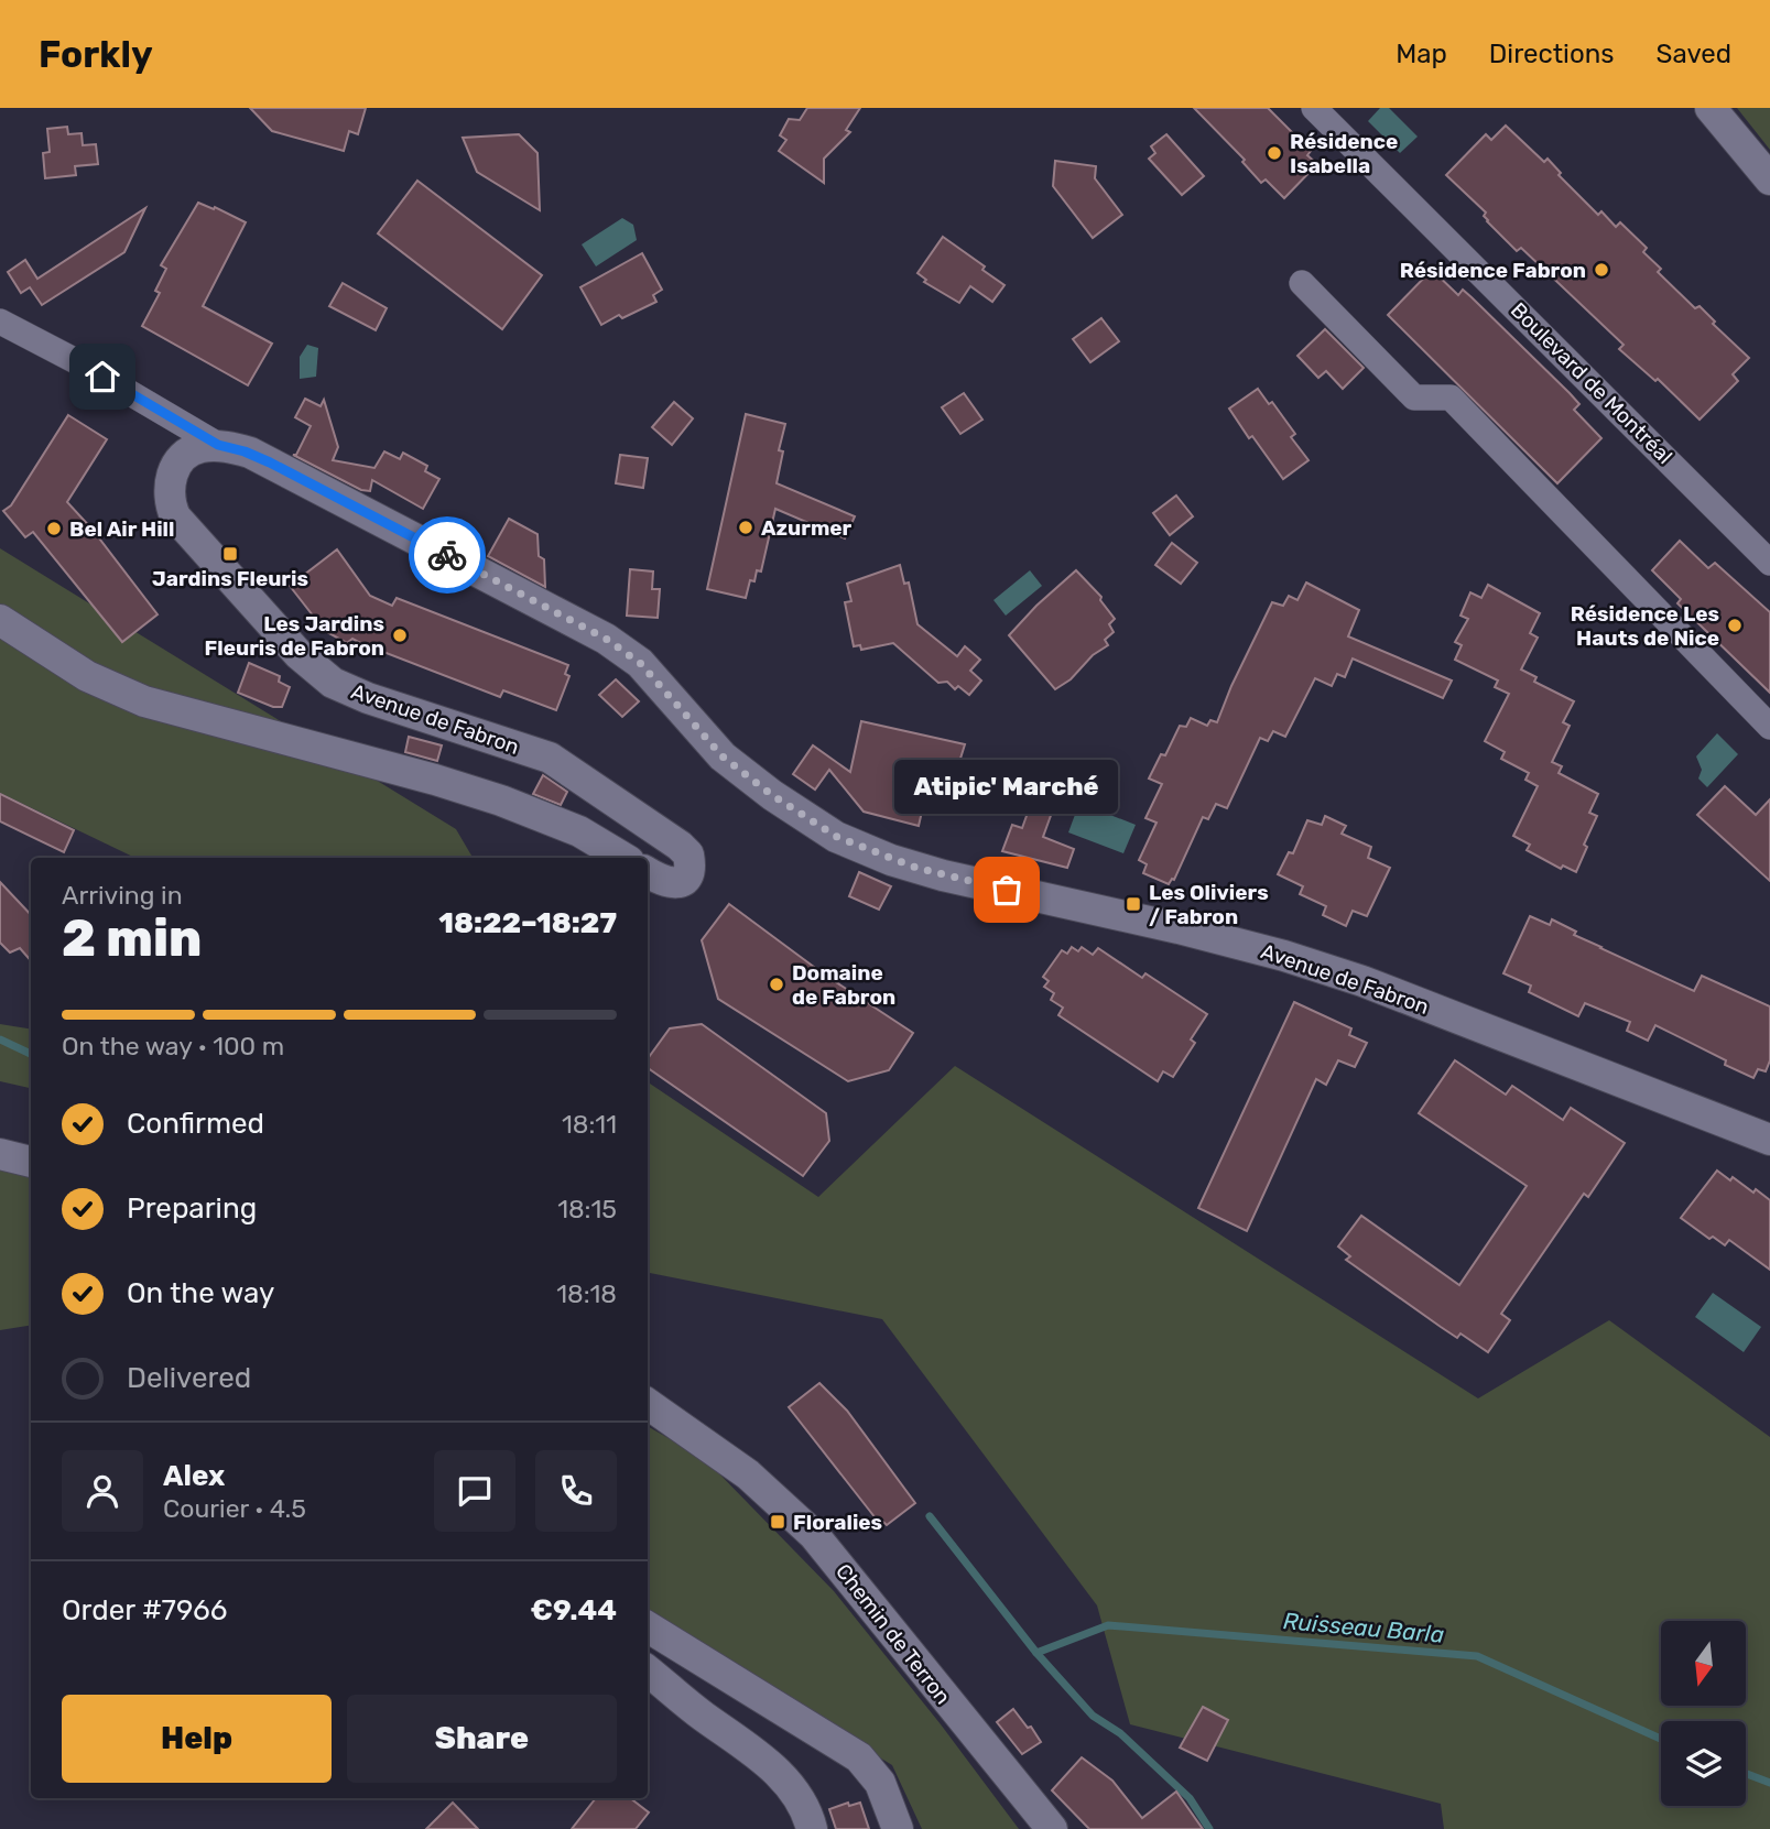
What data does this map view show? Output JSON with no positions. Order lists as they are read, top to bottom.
{
  "streets": {
    "street": ["Boulevard de Montréal", "Avenue de Fabron", "Chemin de Terron"]
  },
  "water": ["Ruisseau Barla"],
  "places": {
    "other": [
      "Résidence Isabella",
      "Résidence Fabron",
      "Azurmer",
      "Bel Air Hill",
      "Résidence Les Hauts de Nice",
      "Les Jardins Fleuris de Fabron",
      "Atipic' Marché",
      "Domaine de Fabron"
    ],
    "transit": ["Jardins Fleuris", "Les Oliviers / Fabron", "Floralies"]
  },
  "north": "bottom",
  "page": {
    "header": "Forkly",
    "nav": ["Map", "Directions", "Saved"],
    "bubble": "Atipic' Marché",
    "heading": ["2 min", "Arriving in", "18:22–18:27"],
    "panel": [
      "Alex",
      "Courier · 4.5",
      "Order #7966",
      "€9.44"
    ],
    "bar": "On the way · 100 m",
    "list": [
      ["Confirmed", "18:11"],
      ["Preparing", "18:15"],
      ["On the way", "18:18"],
      "Delivered"
    ],
    "buttons": ["Help", "Share"]
  }
}
